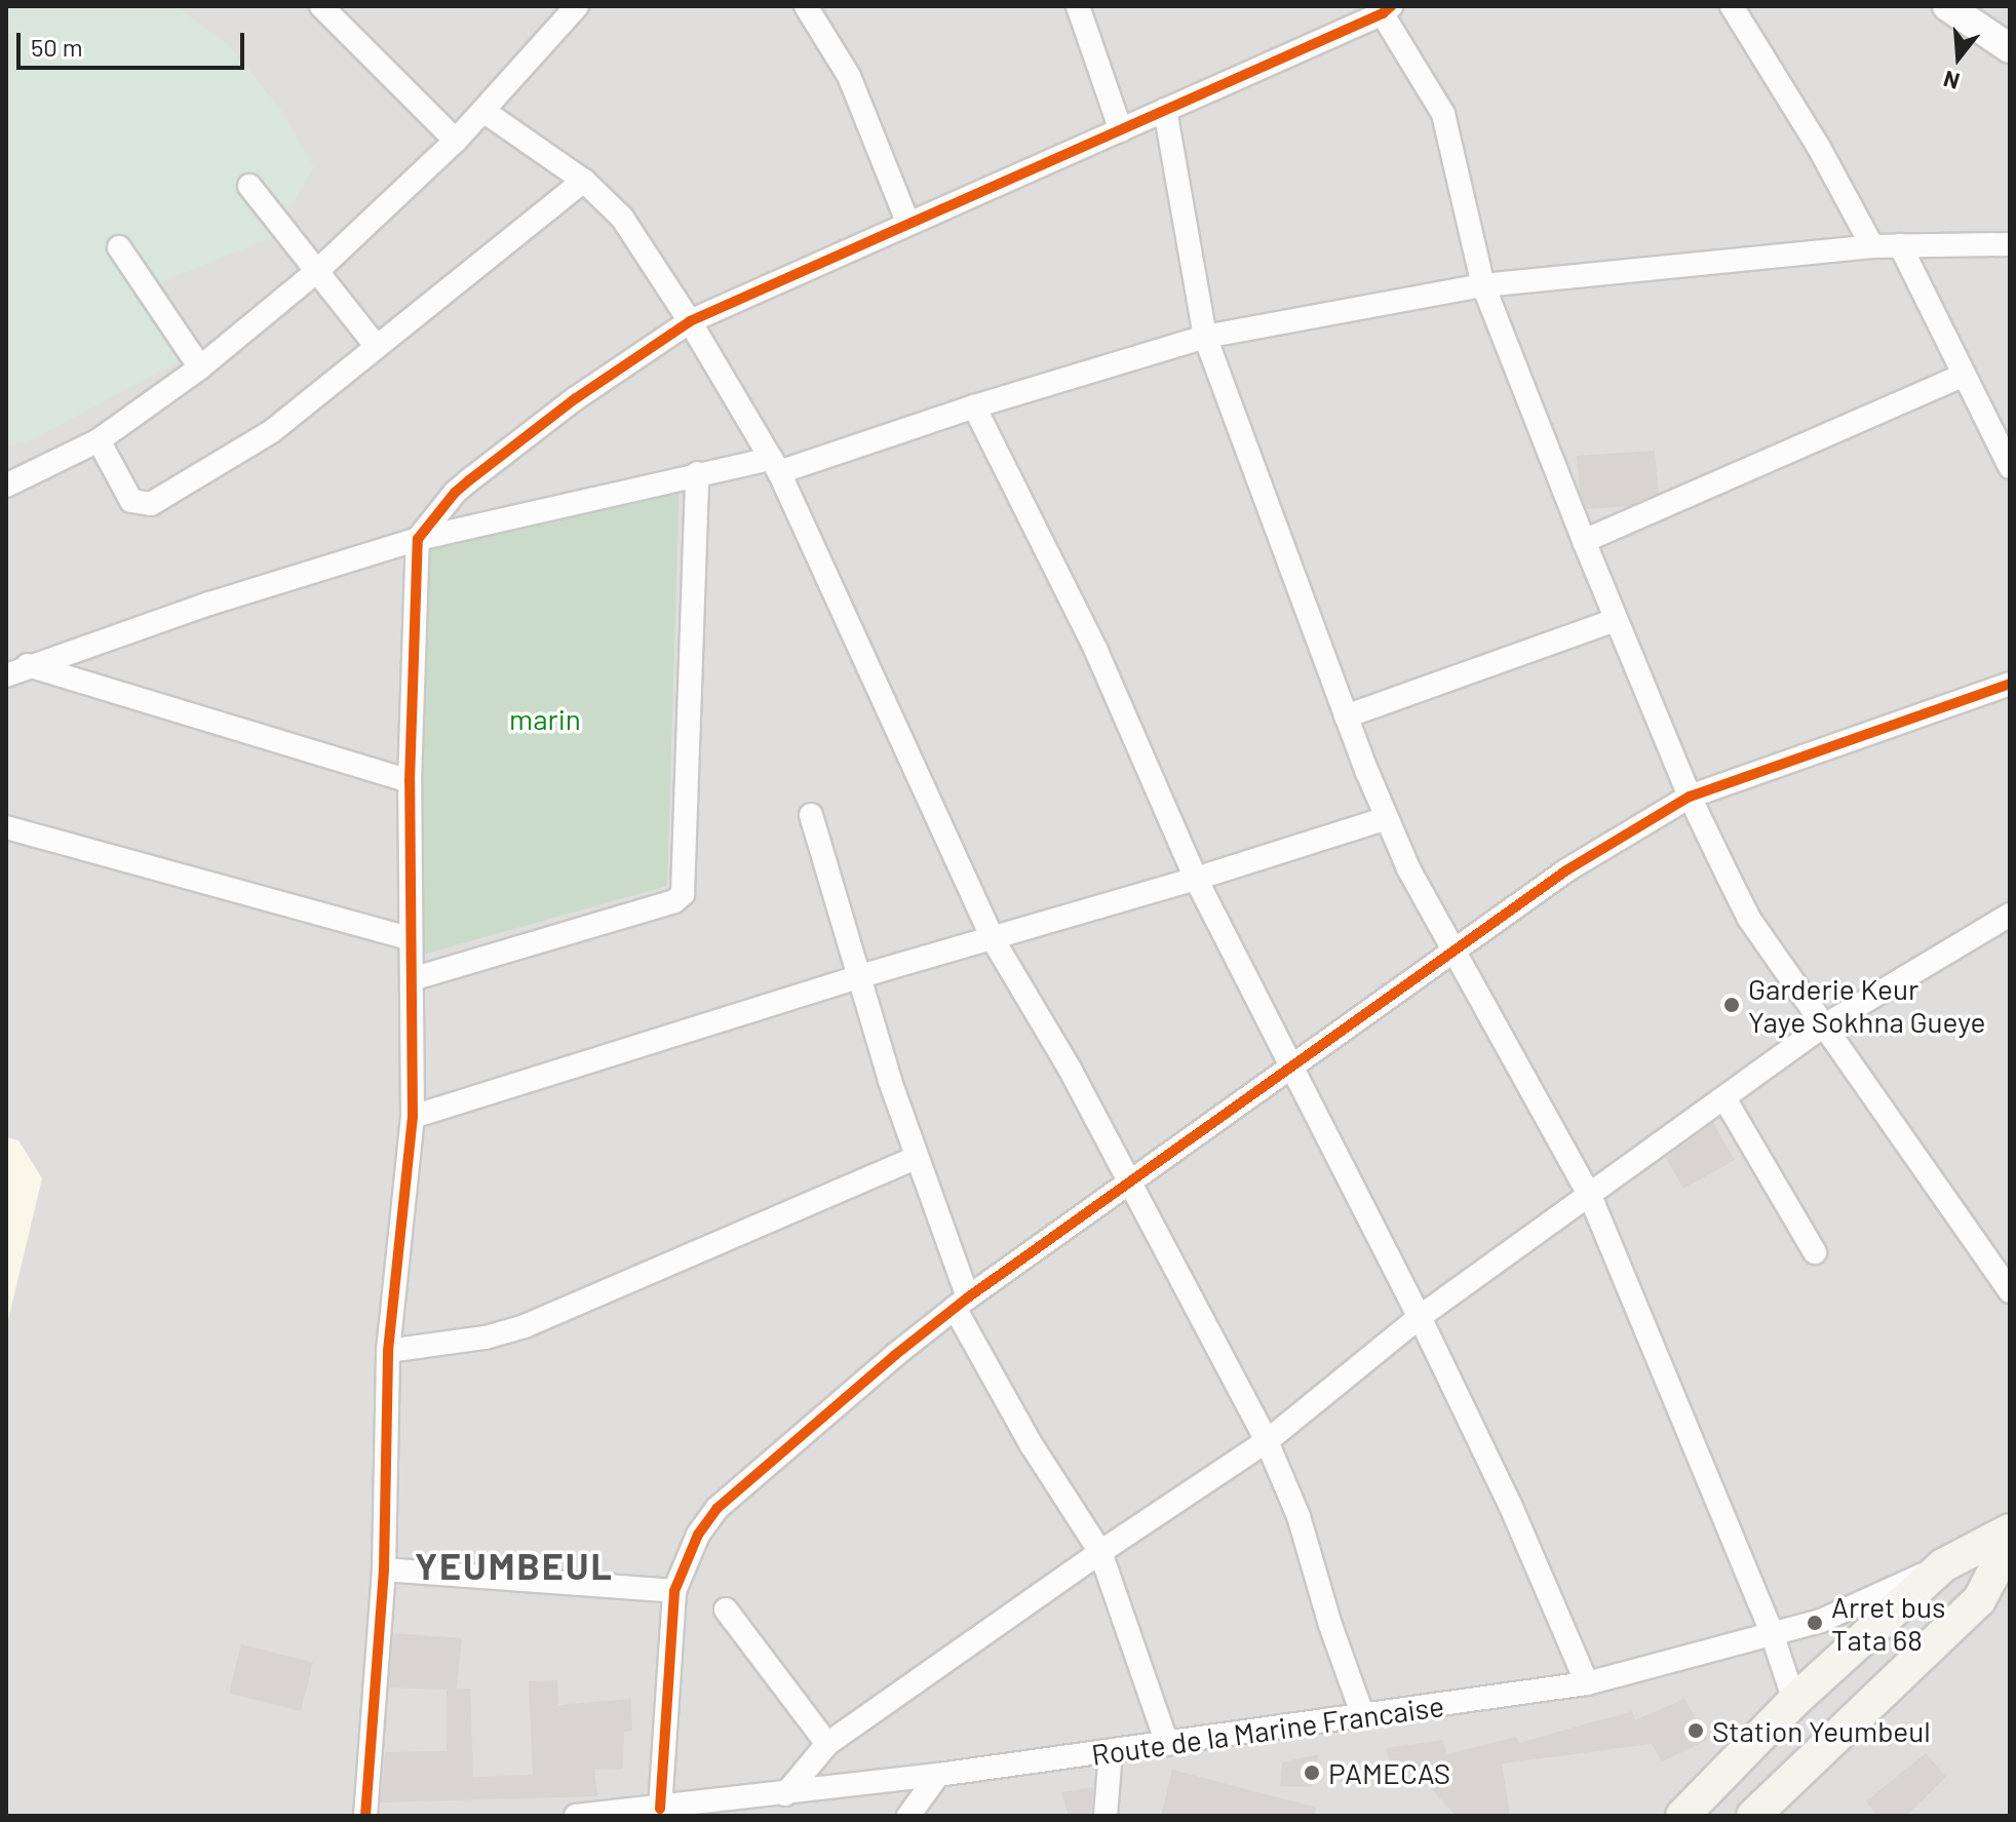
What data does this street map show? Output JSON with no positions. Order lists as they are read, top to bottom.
{
  "streets": {
    "street": ["Route de la Marine Francaise"]
  },
  "districts": ["YEUMBEUL"],
  "parks": ["marin"],
  "places": [
    "Garderie Keur Yaye Sokhna Gueye",
    "Arret bus Tata 68",
    "Station Yeumbeul",
    "PAMECAS"
  ],
  "scale_bar": "50 m",
  "north": "bottom"
}
